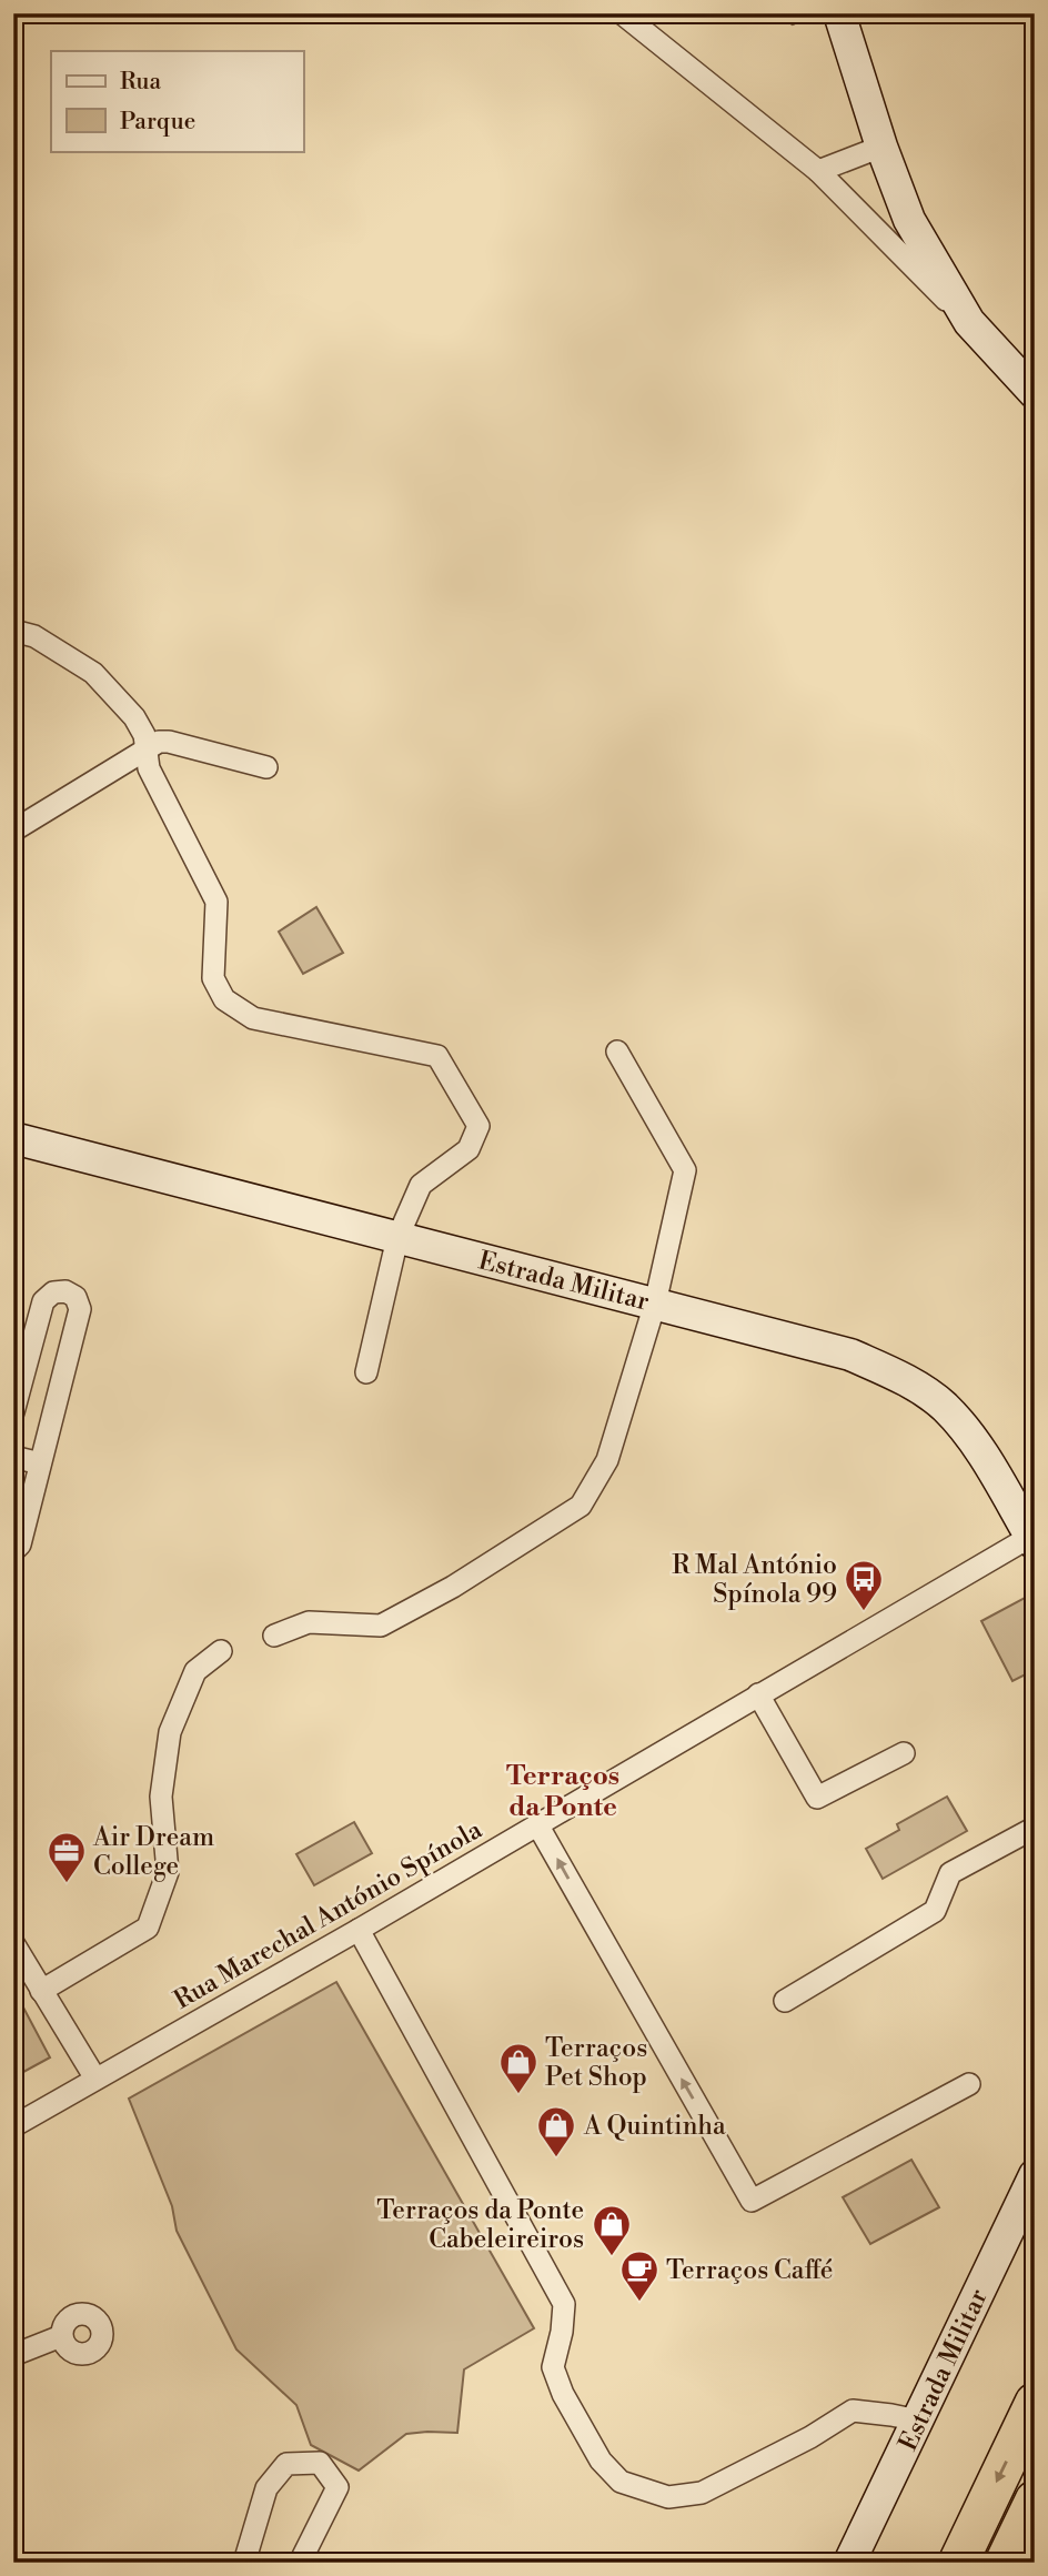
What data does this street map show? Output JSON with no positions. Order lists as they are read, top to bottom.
{
  "streets": {
    "street": ["Estrada Militar", "Rua Marechal António Spínola"]
  },
  "crossings": [
    ["Estrada Militar", "Rua Marechal António Spínola"]
  ],
  "districts": ["Terraços da Ponte"],
  "places": {
    "bus stop": ["R Mal António Spínola 99"],
    "office": ["Air Dream College"],
    "shop": ["Terraços Pet Shop", "A Quintinha", "Terraços da Ponte Cabeleireiros"],
    "cafe": ["Terraços Caffé"]
  },
  "legend": ["Rua", "Parque"]
}
